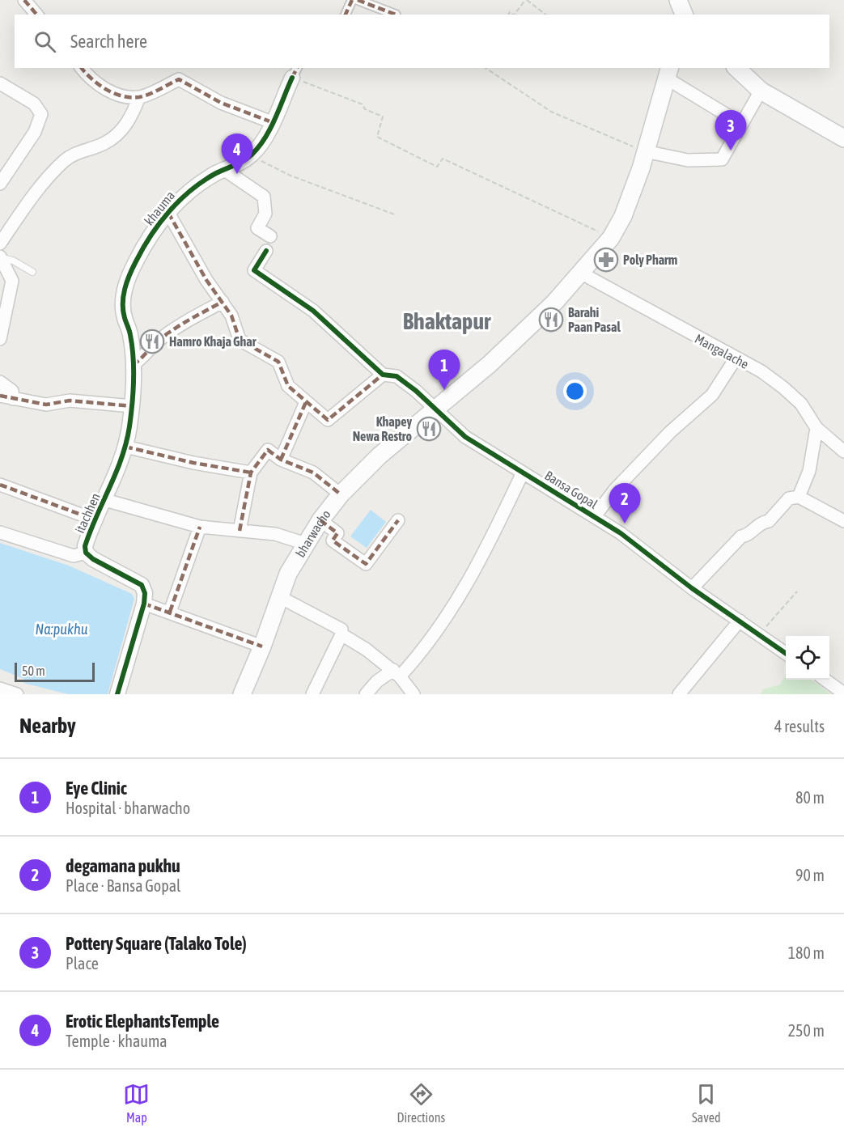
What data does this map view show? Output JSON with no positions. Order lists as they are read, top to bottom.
{
  "streets": {
    "main road": ["bharwacho"],
    "street": [
      "khauma",
      "Mangalache",
      "Bansa Gopal",
      "itachhen"
    ]
  },
  "crossings": [
    ["khauma", "itachhen"],
    ["Mangalache", "bharwacho"],
    ["Bansa Gopal", "bharwacho"]
  ],
  "districts": ["Bhaktapur"],
  "water": ["Na:pukhu"],
  "places": {
    "pharmacy": ["Poly Pharm"],
    "restaurant": ["Barahi Paan Pasal", "Hamro Khaja Ghar", "Khapey Newa Restro"]
  },
  "scale_bar": "50 m",
  "page": {
    "search": "Search here",
    "pins": [
      "3",
      "4",
      "1",
      "2"
    ],
    "scale": "50 m",
    "heading": ["Nearby", "4 results"],
    "list": [
      {
        "mark": "1",
        "name": "Eye Clinic",
        "note": "Hospital · bharwacho",
        "value": "80 m"
      },
      {
        "mark": "2",
        "name": "degamana pukhu",
        "note": "Place · Bansa Gopal",
        "value": "90 m"
      },
      {
        "mark": "3",
        "name": "Pottery Square (Talako Tole)",
        "note": "Place",
        "value": "180 m"
      },
      {
        "mark": "4",
        "name": "Erotic ElephantsTemple",
        "note": "Temple · khauma",
        "value": "250 m"
      }
    ],
    "nav": ["Map", "Directions", "Saved"]
  }
}
